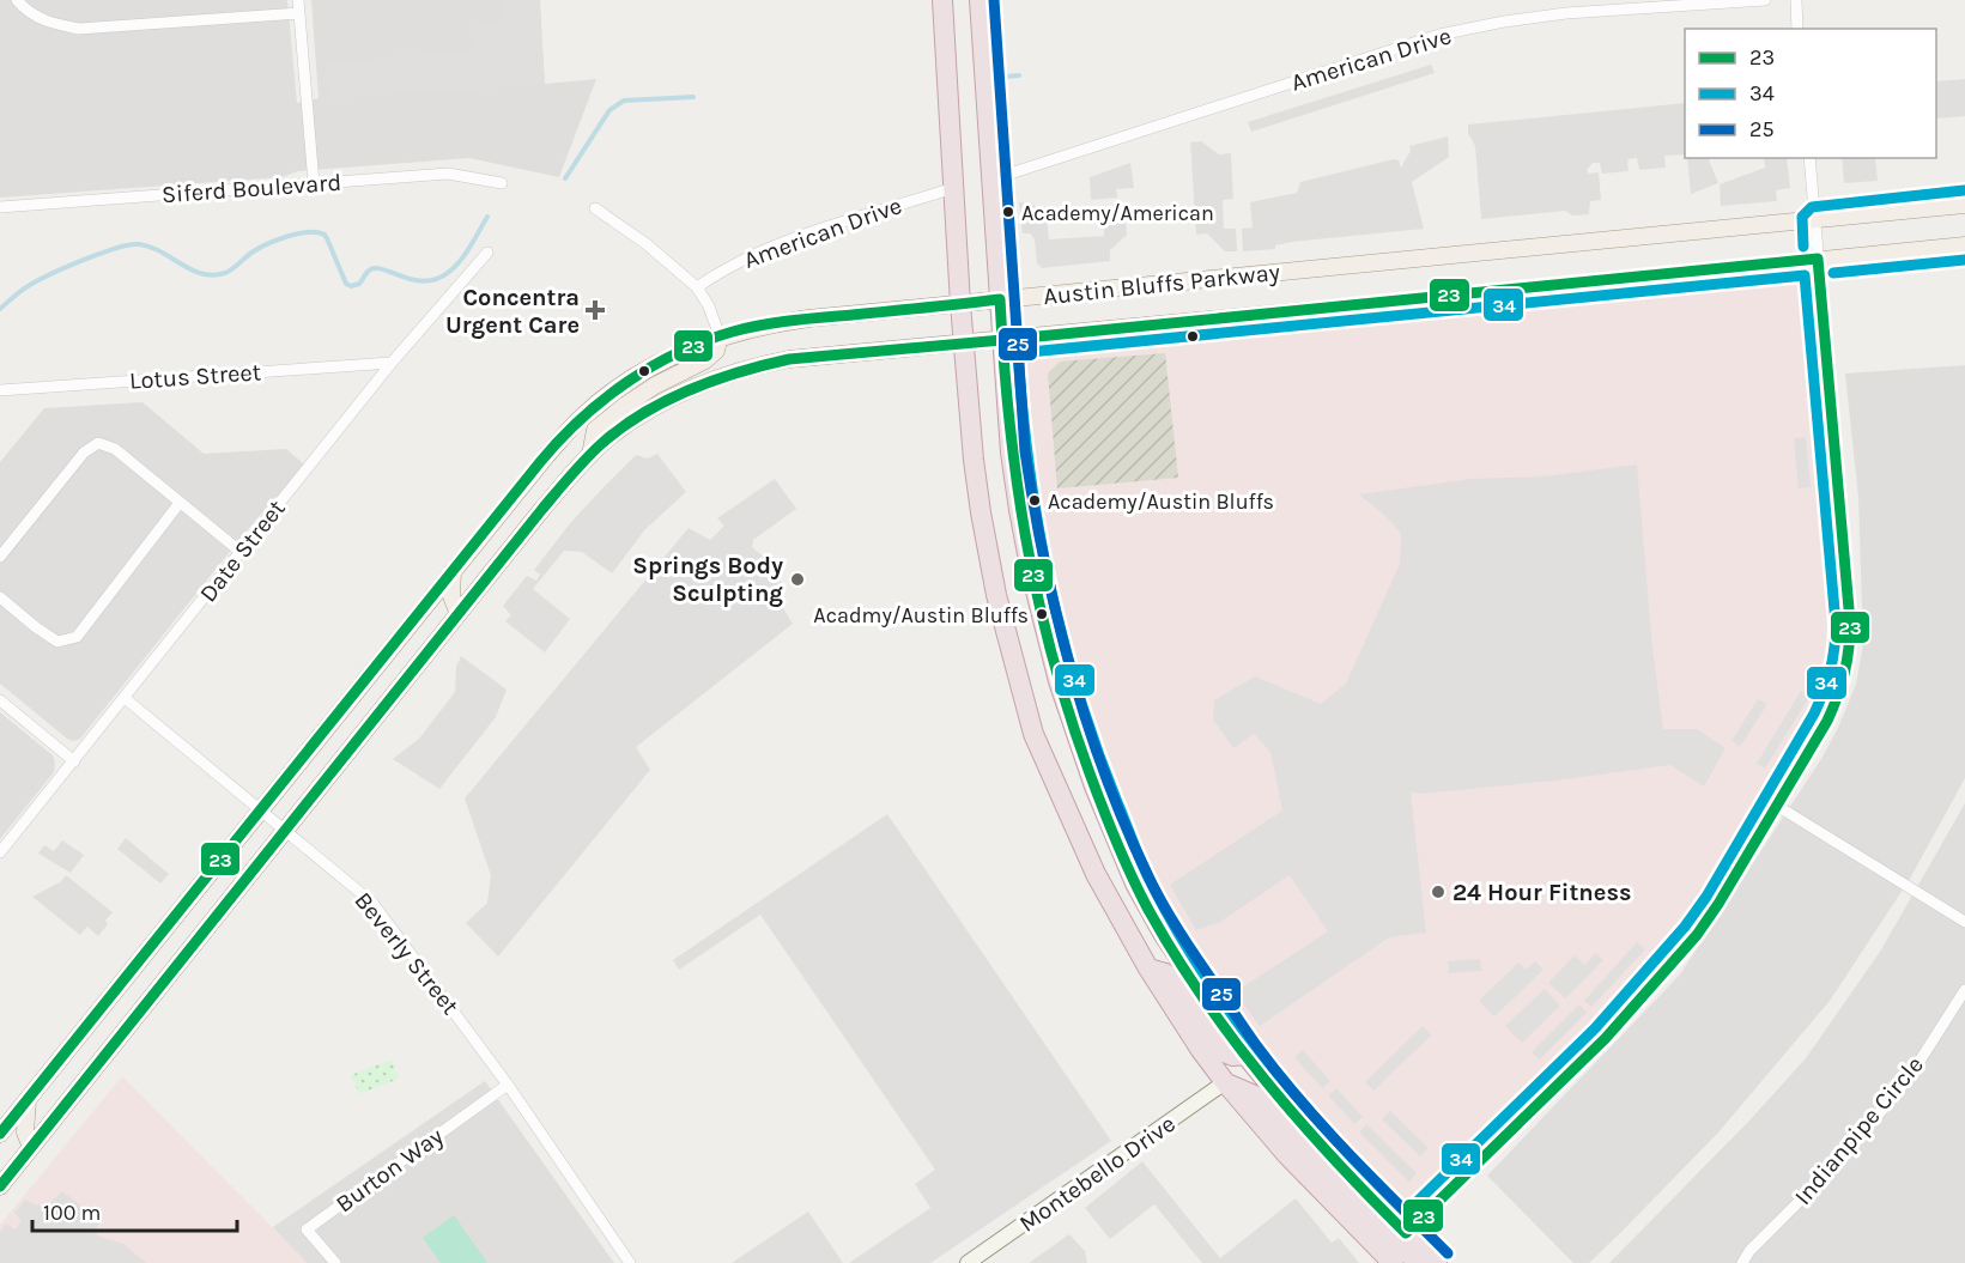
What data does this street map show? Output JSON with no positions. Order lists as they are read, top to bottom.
{
  "streets": {
    "main road": ["Austin Bluffs Parkway"],
    "street": [
      "American Drive",
      "Siferd Boulevard",
      "Lotus Street",
      "Date Street",
      "Beverly Street",
      "Indianpipe Circle",
      "Burton Way",
      "Montebello Drive"
    ]
  },
  "crossings": [
    ["Austin Bluffs Parkway", "Beverly Street"],
    ["Lotus Street", "Date Street"],
    ["Date Street", "Beverly Street"],
    ["Beverly Street", "Burton Way"]
  ],
  "places": {
    "other": [
      "Academy/American",
      "Academy/Austin Bluffs",
      "Springs Body Sculpting",
      "Acadmy/Austin Bluffs",
      "24 Hour Fitness"
    ],
    "health": ["Concentra Urgent Care"]
  },
  "lines": ["transit line 25", "transit line 34", "transit line 23"],
  "legend": ["23", "34", "25"],
  "scale_bar": "100 m"
}
